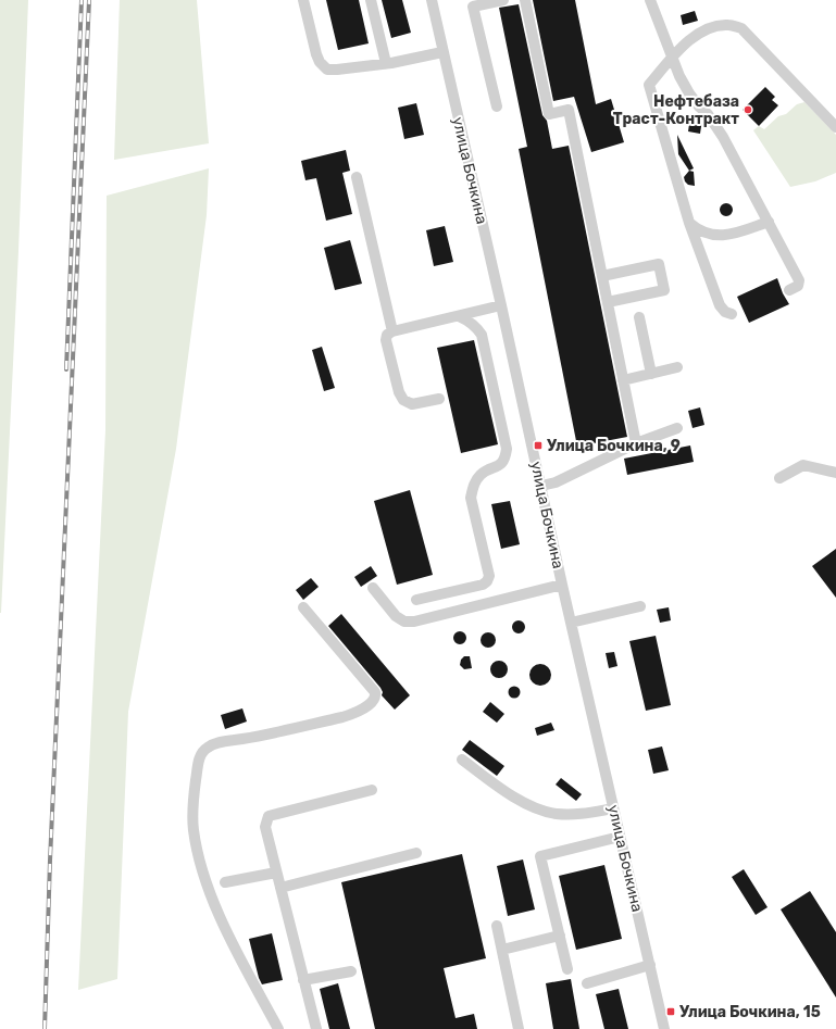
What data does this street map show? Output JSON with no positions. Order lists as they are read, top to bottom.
{
  "streets": {
    "street": ["улица Бочкина"]
  },
  "places": {
    "other": ["Нефтебаза Траст-Контракт"],
    "transit": ["Улица Бочкина, 9", "Улица Бочкина, 15"]
  }
}
